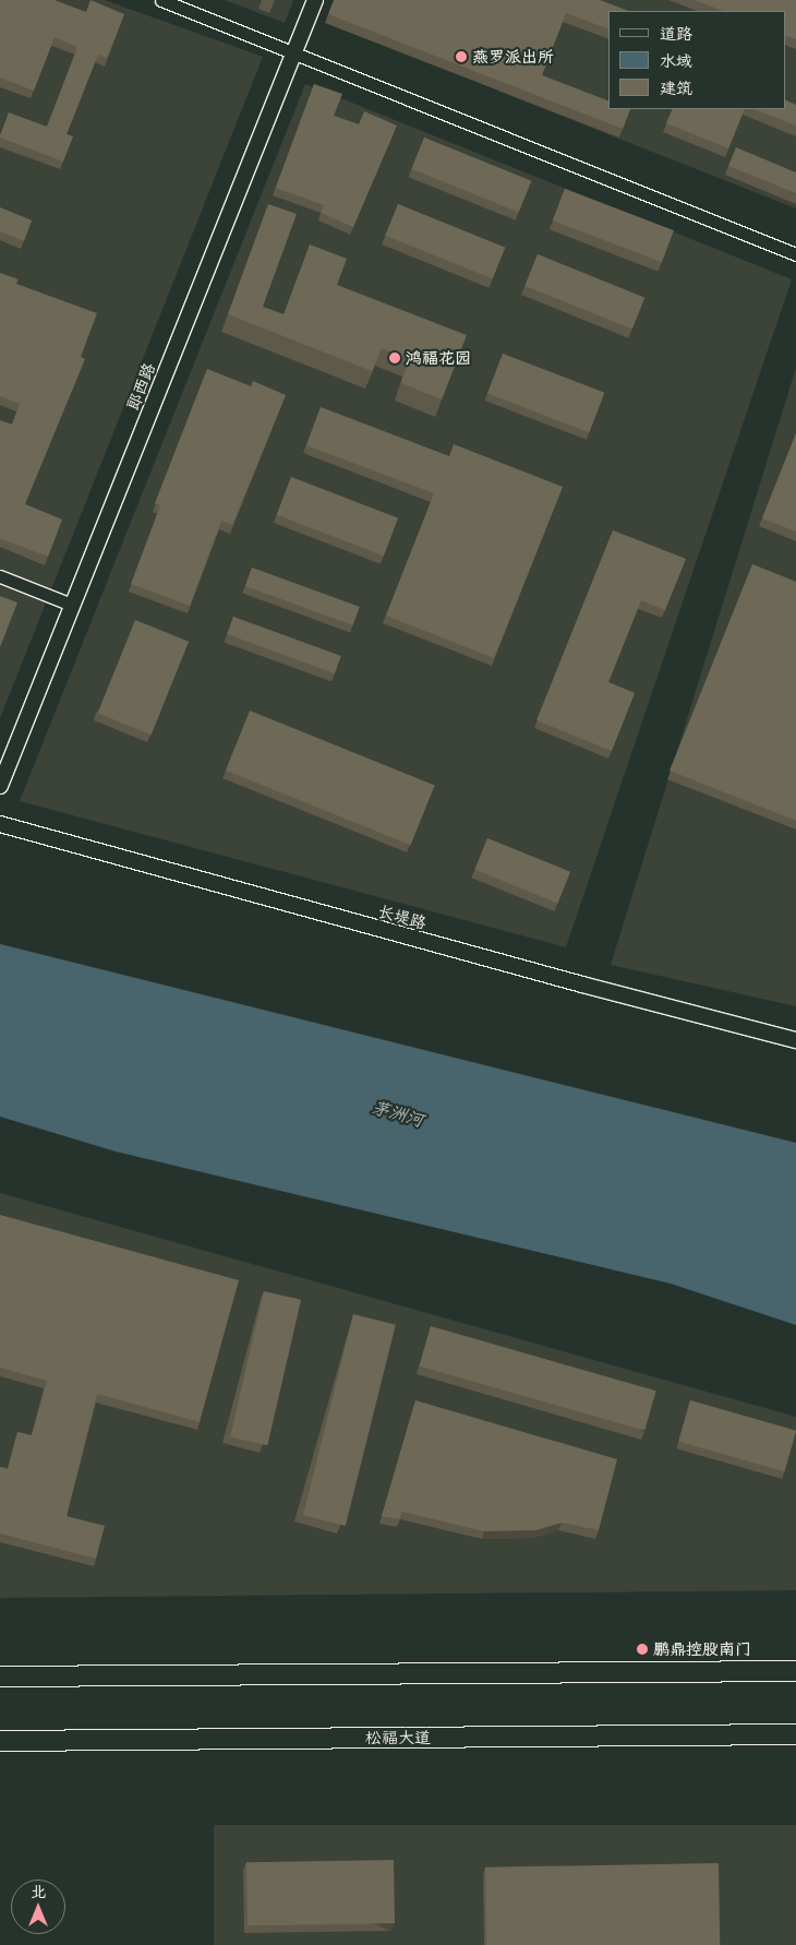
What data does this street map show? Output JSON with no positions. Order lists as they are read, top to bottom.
{
  "streets": {
    "main road": ["松福大道"],
    "street": ["郎西路", "长堤路"]
  },
  "water": ["茅洲河"],
  "places": ["燕罗派出所", "鸿福花园", "鹏鼎控股南门"],
  "legend": ["道路", "水域", "建筑"],
  "north": "top"
}
